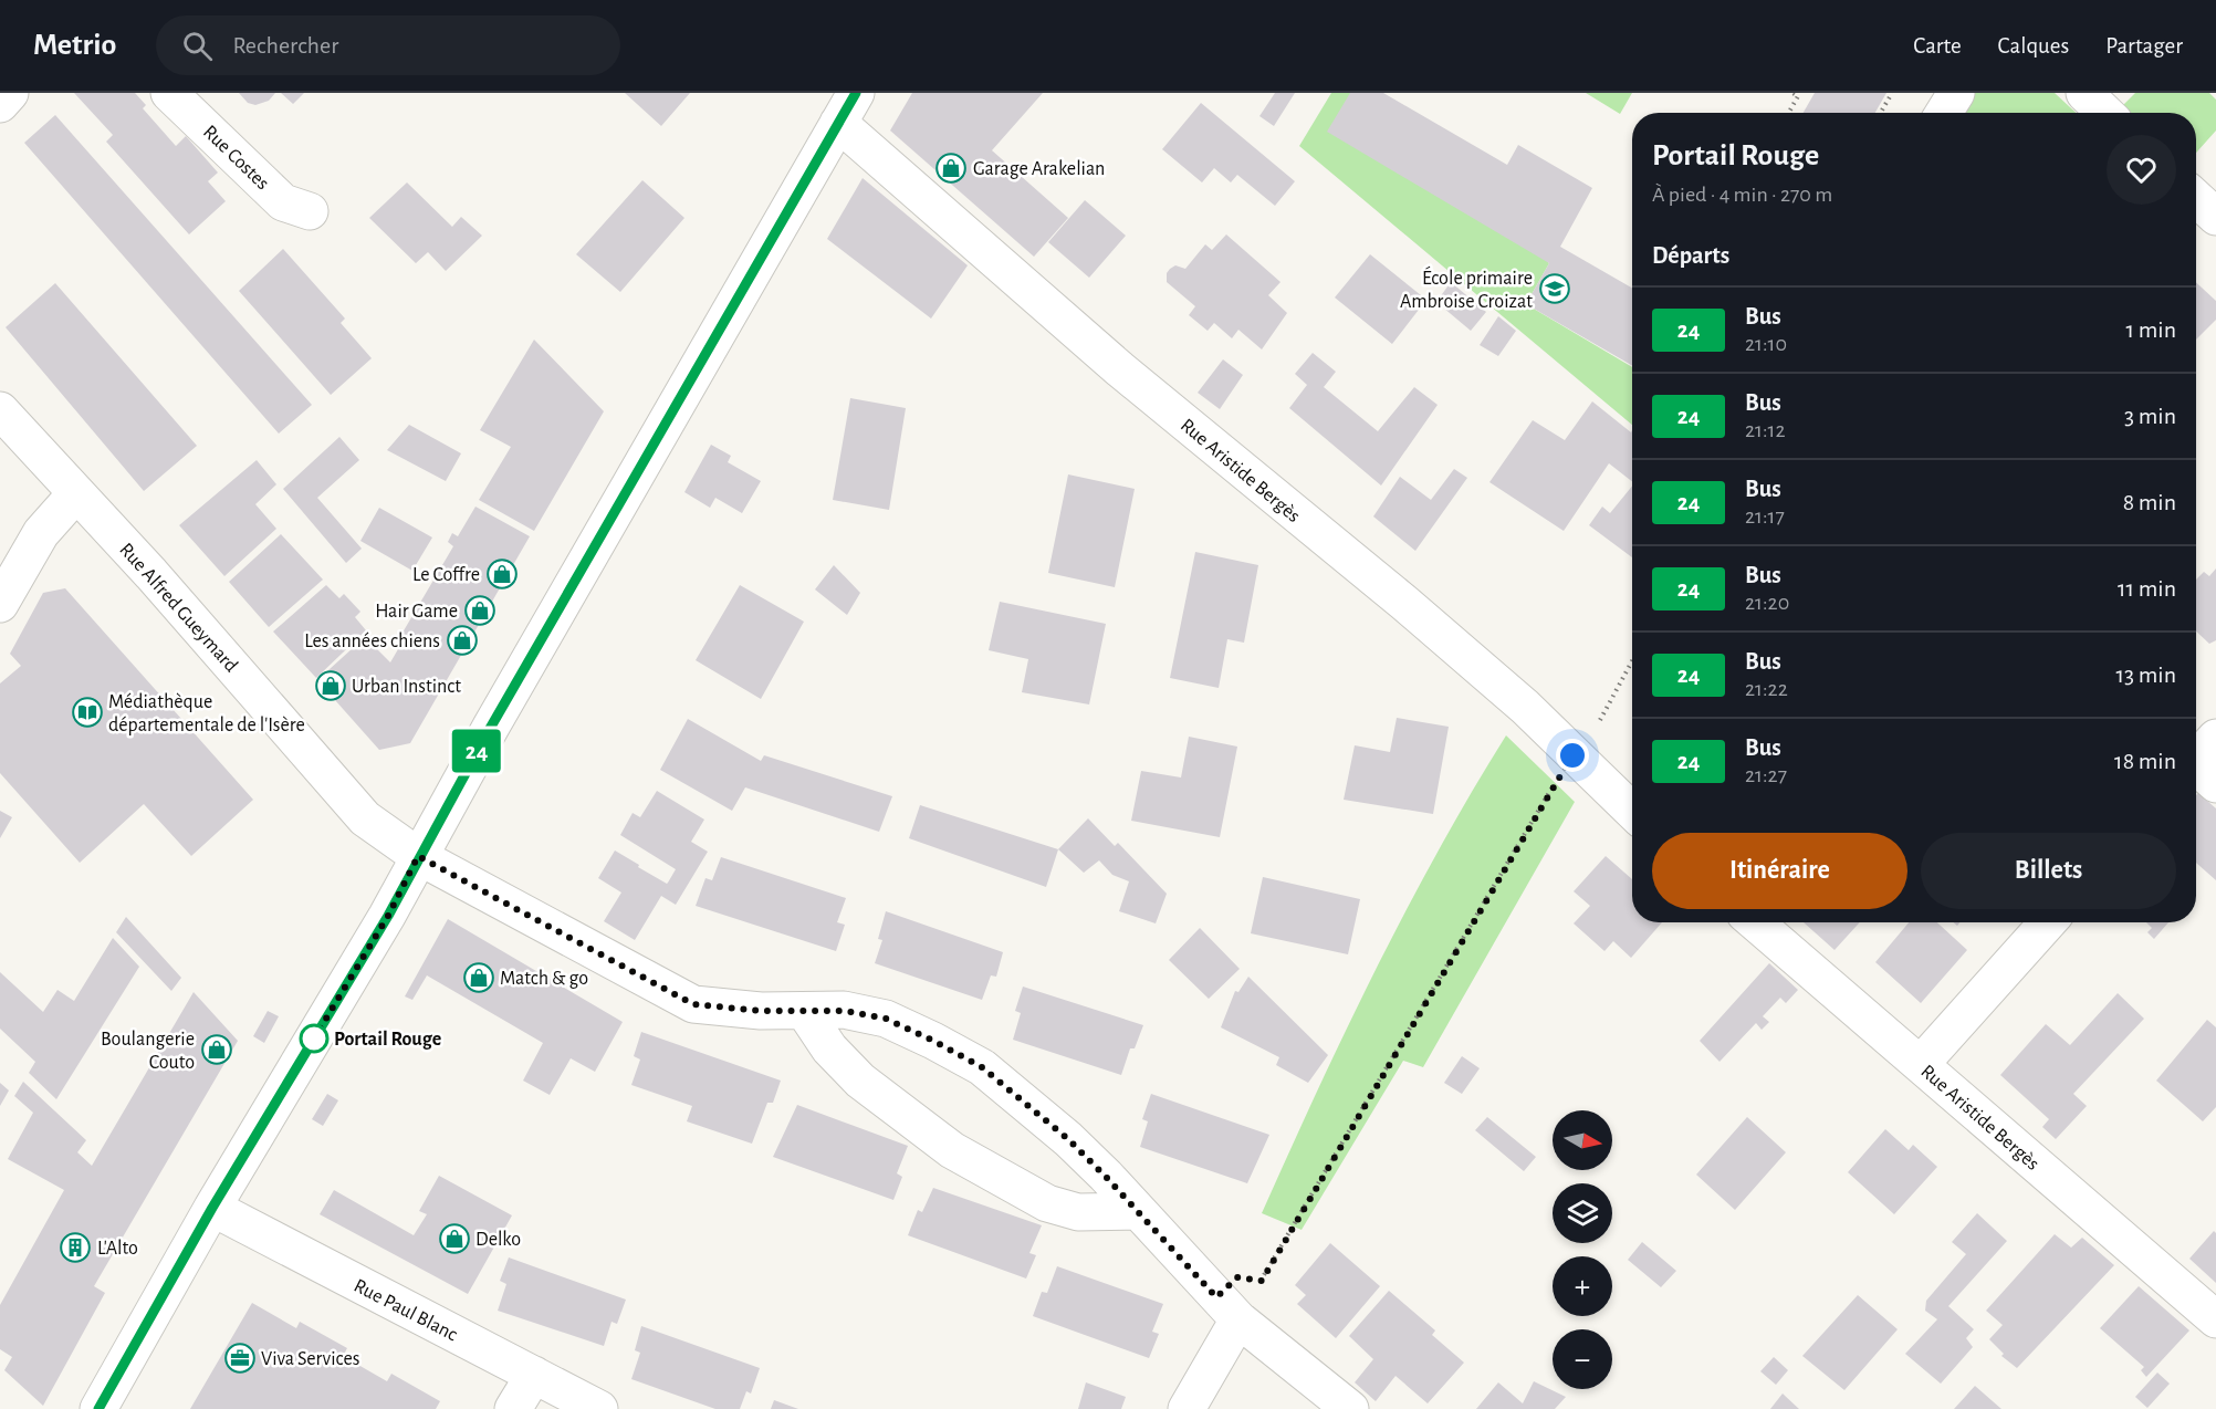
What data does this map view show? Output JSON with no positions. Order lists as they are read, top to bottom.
{
  "streets": {
    "street": [
      "Rue Costes",
      "Rue Aristide Bergès",
      "Rue Alfred Gueymard",
      "Rue Paul Blanc"
    ]
  },
  "places": {
    "shop": [
      "Garage Arakelian",
      "Le Coffre",
      "Hair Game",
      "Les années chiens",
      "Urban Instinct",
      "Match & go",
      "Boulangerie Couto",
      "Delko"
    ],
    "school or university": ["École primaire Ambroise Croizat"],
    "library": ["Médiathèque départementale de l'Isère"],
    "other": ["Portail Rouge"],
    "building": ["L'Alto"],
    "office": ["Viva Services"]
  },
  "lines": ["bus line 24"],
  "north": "right",
  "page": {
    "header": "Metrio",
    "search": "Rechercher",
    "nav": ["Carte", "Calques", "Partager"],
    "on_map": "24",
    "heading": [
      ["Portail Rouge", "À pied · 4 min · 270 m"],
      "Départs"
    ],
    "list": [
      {
        "mark": "24",
        "name": "Bus",
        "note": "21:10",
        "value": "1 min"
      },
      {
        "mark": "24",
        "name": "Bus",
        "note": "21:12",
        "value": "3 min"
      },
      {
        "mark": "24",
        "name": "Bus",
        "note": "21:17",
        "value": "8 min"
      },
      {
        "mark": "24",
        "name": "Bus",
        "note": "21:20",
        "value": "11 min"
      },
      {
        "mark": "24",
        "name": "Bus",
        "note": "21:22",
        "value": "13 min"
      },
      {
        "mark": "24",
        "name": "Bus",
        "note": "21:27",
        "value": "18 min"
      }
    ],
    "buttons": ["Itinéraire", "Billets"],
    "map_buttons": ["+", "−"]
  }
}
